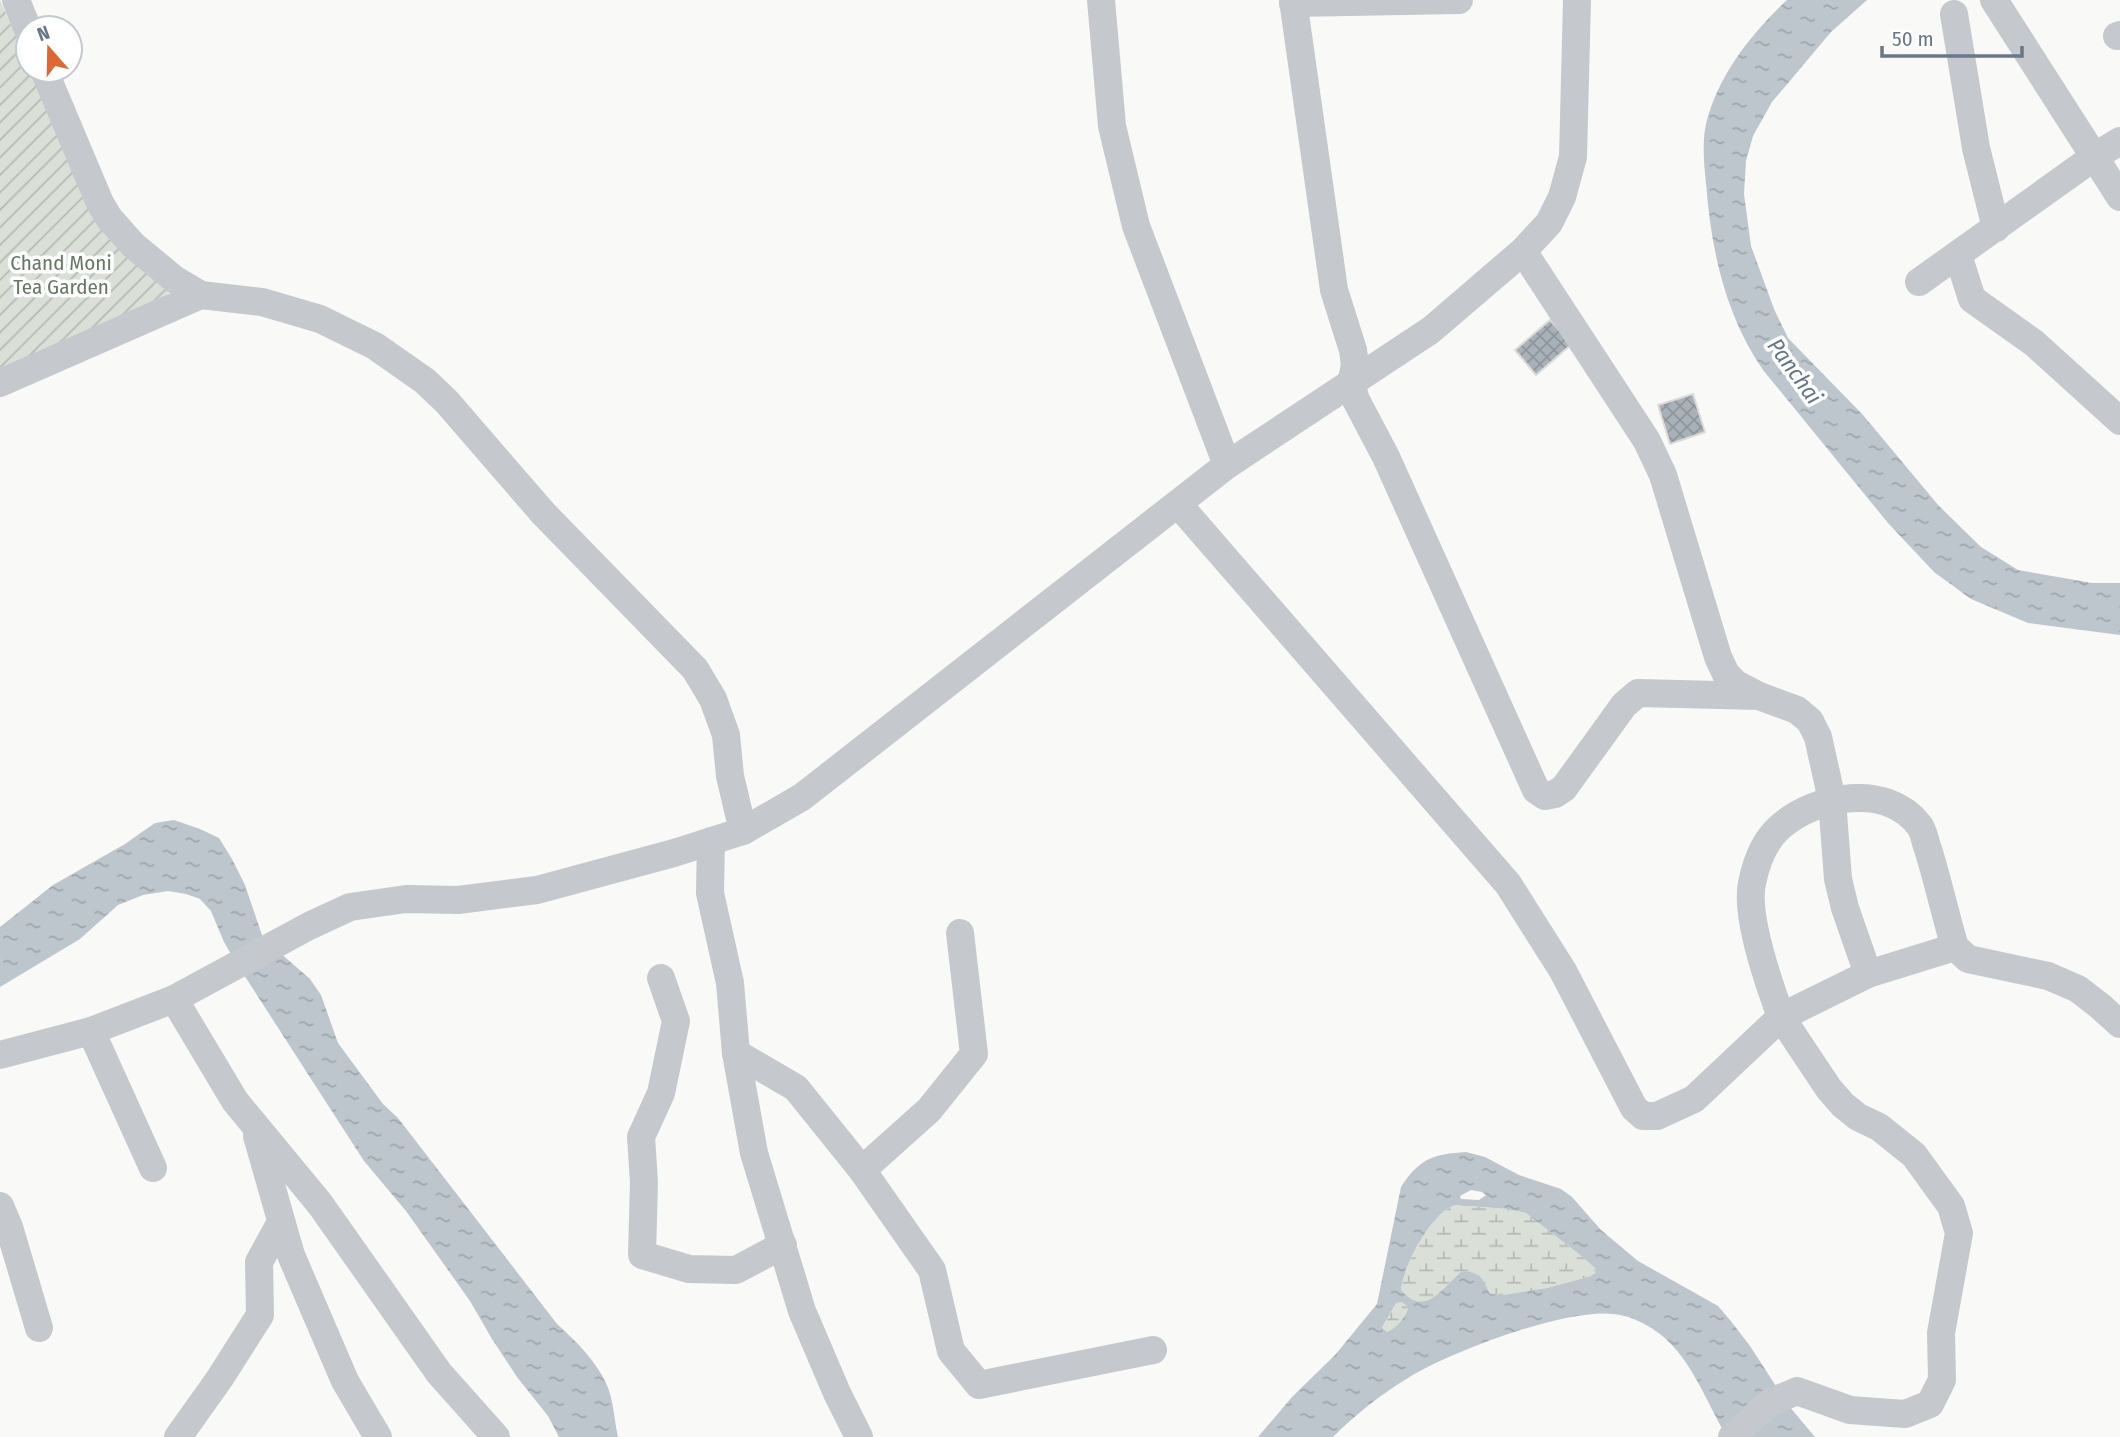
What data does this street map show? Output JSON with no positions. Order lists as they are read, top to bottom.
{
  "water": ["Panchai"],
  "parks": ["Chand Moni Tea Garden"],
  "scale_bar": "50 m",
  "north": "top"
}
